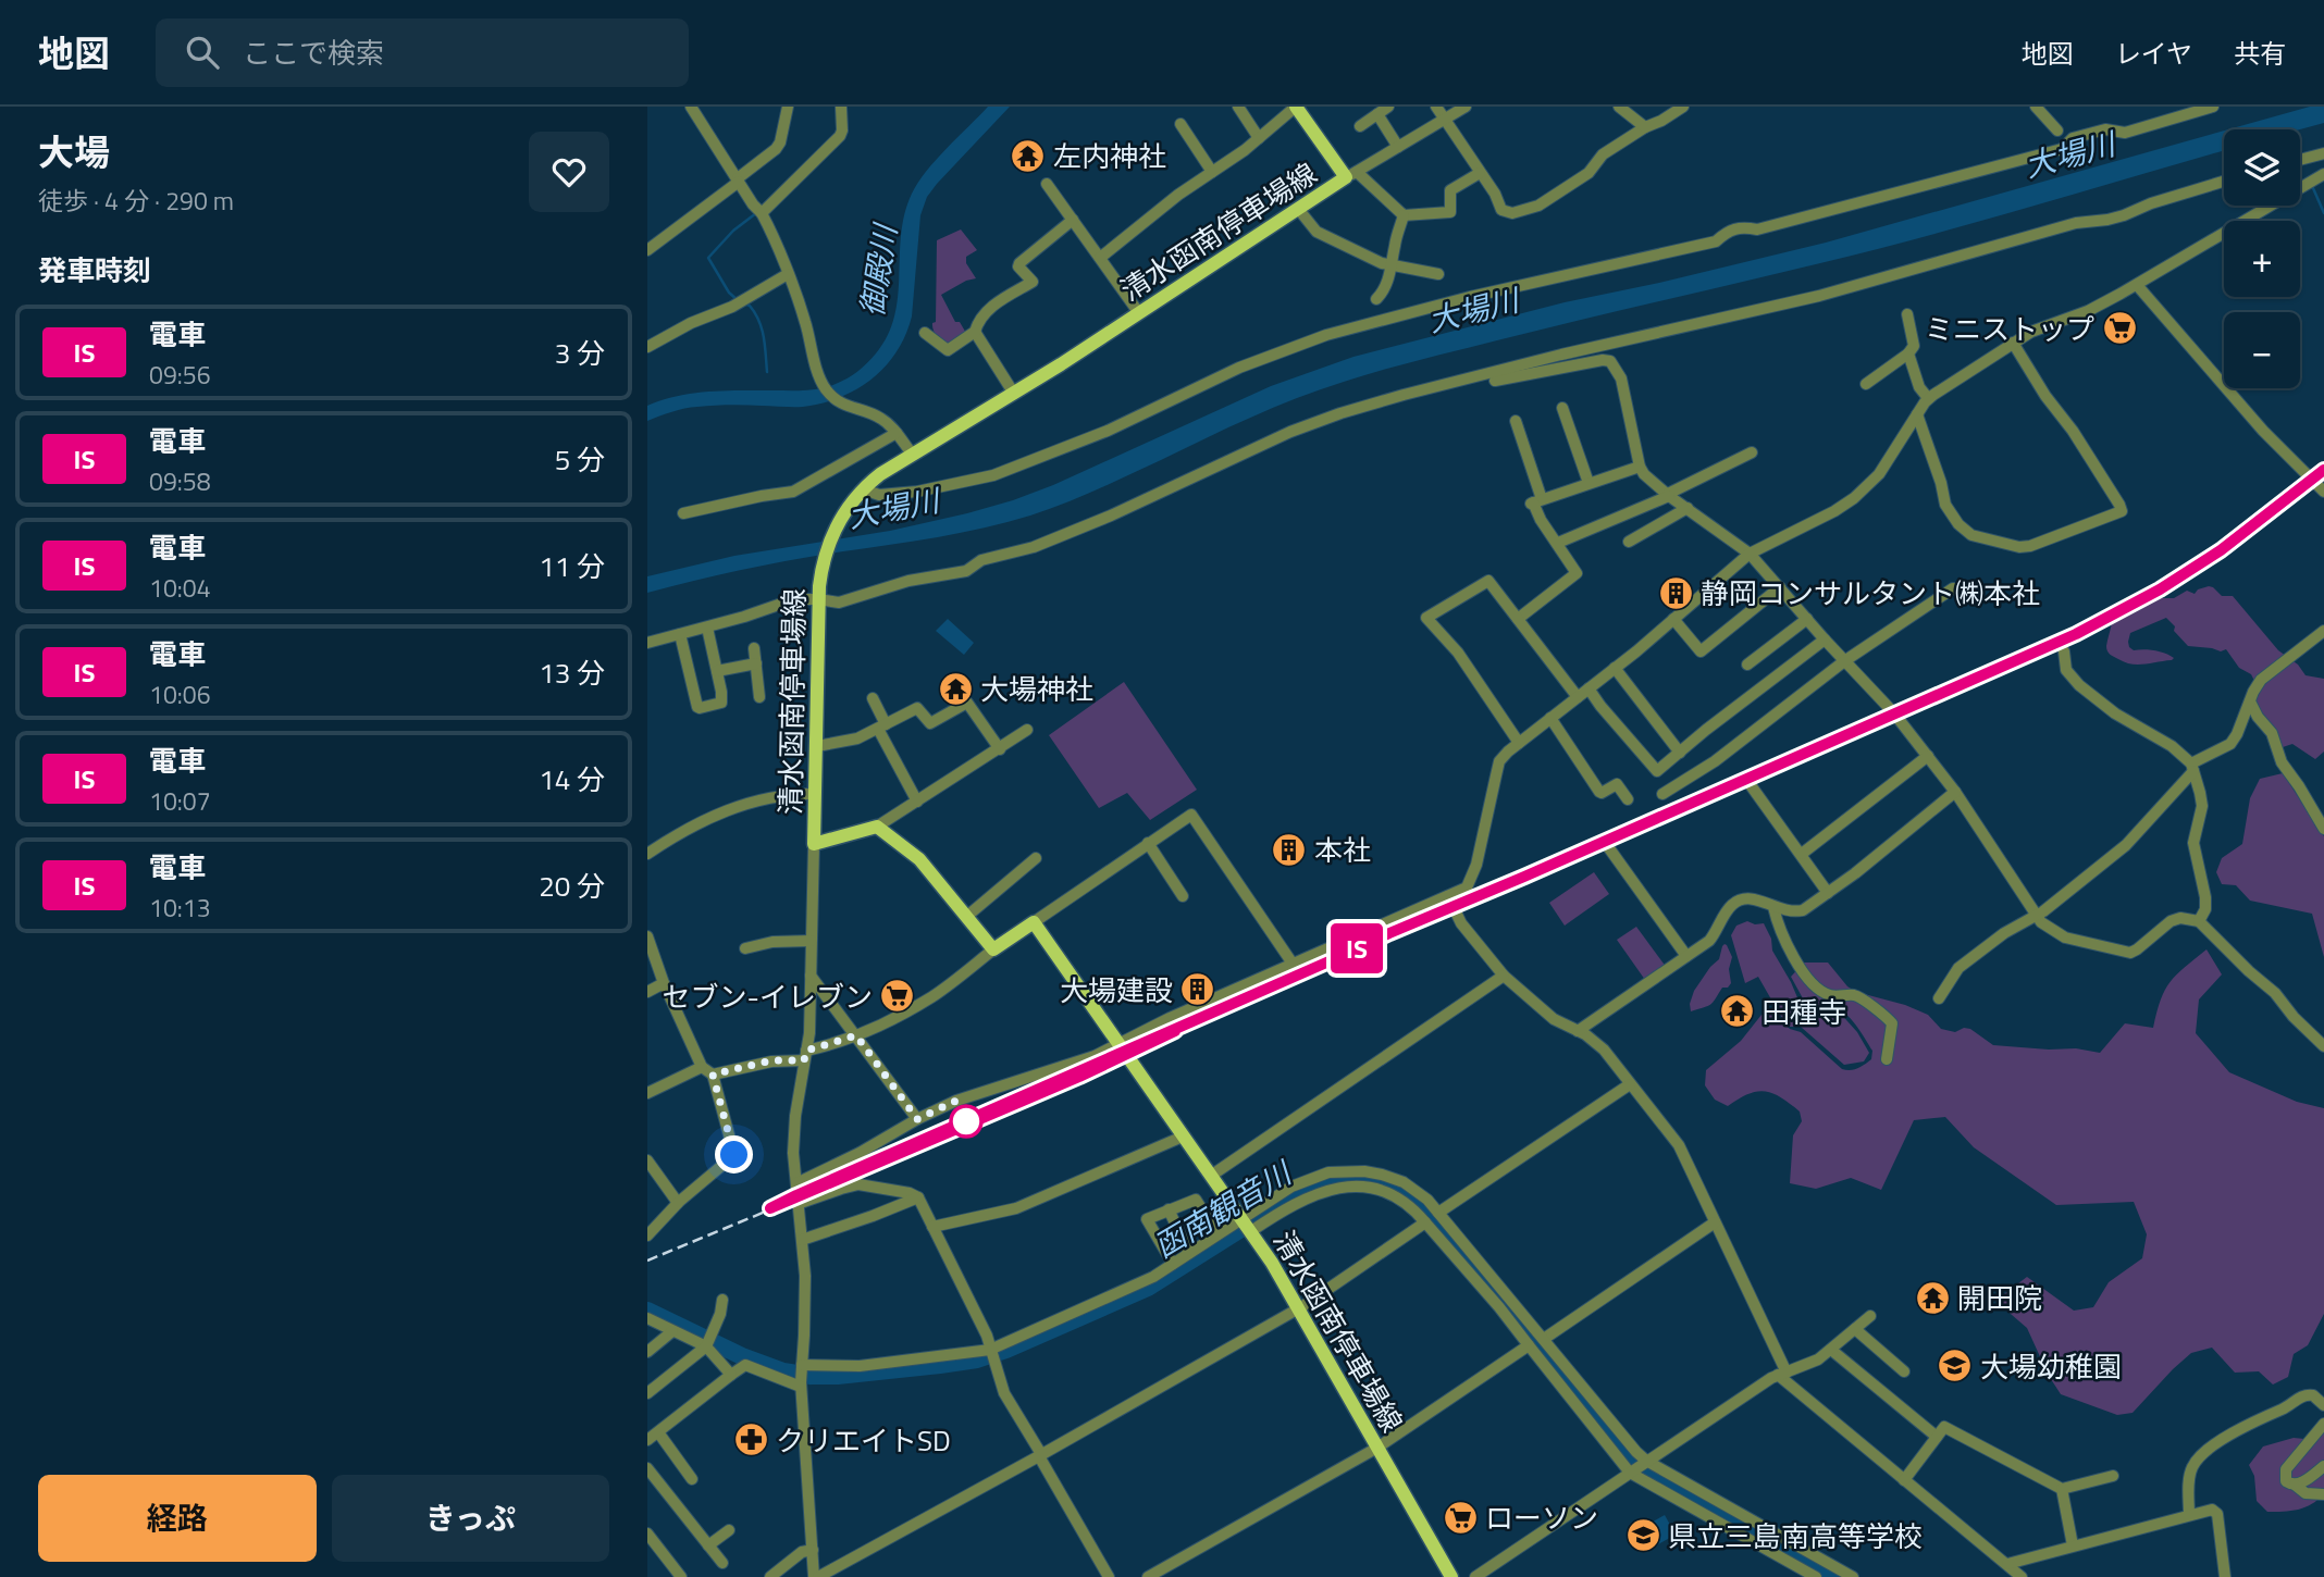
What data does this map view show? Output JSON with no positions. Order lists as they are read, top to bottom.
{
  "streets": {
    "main road": ["清水函南停車場線"]
  },
  "water": ["大場川", "御殿川", "函南観音川"],
  "places": {
    "temple": [
      "左内神社",
      "大場神社",
      "田種寺",
      "開田院"
    ],
    "supermarket": ["ミニストップ", "セブン-イレブン", "ローソン"],
    "building": ["静岡コンサルタント㈱本社", "本社", "大場建設"],
    "school or university": ["大場幼稚園", "県立三島南高等学校"],
    "pharmacy": ["クリエイトSD"]
  },
  "page": {
    "header": "地図",
    "search": "ここで検索",
    "nav": ["地図", "レイヤ", "共有"],
    "heading": [
      ["大場", "徒歩 · 4 分 · 290 m"],
      "発車時刻"
    ],
    "on_map": "IS",
    "map_buttons": ["+", "−"],
    "list": [
      {
        "mark": "IS",
        "name": "電車",
        "note": "09:56",
        "value": "3 分"
      },
      {
        "mark": "IS",
        "name": "電車",
        "note": "09:58",
        "value": "5 分"
      },
      {
        "mark": "IS",
        "name": "電車",
        "note": "10:04",
        "value": "11 分"
      },
      {
        "mark": "IS",
        "name": "電車",
        "note": "10:06",
        "value": "13 分"
      },
      {
        "mark": "IS",
        "name": "電車",
        "note": "10:07",
        "value": "14 分"
      },
      {
        "mark": "IS",
        "name": "電車",
        "note": "10:13",
        "value": "20 分"
      }
    ],
    "buttons": ["経路", "きっぷ"]
  }
}
